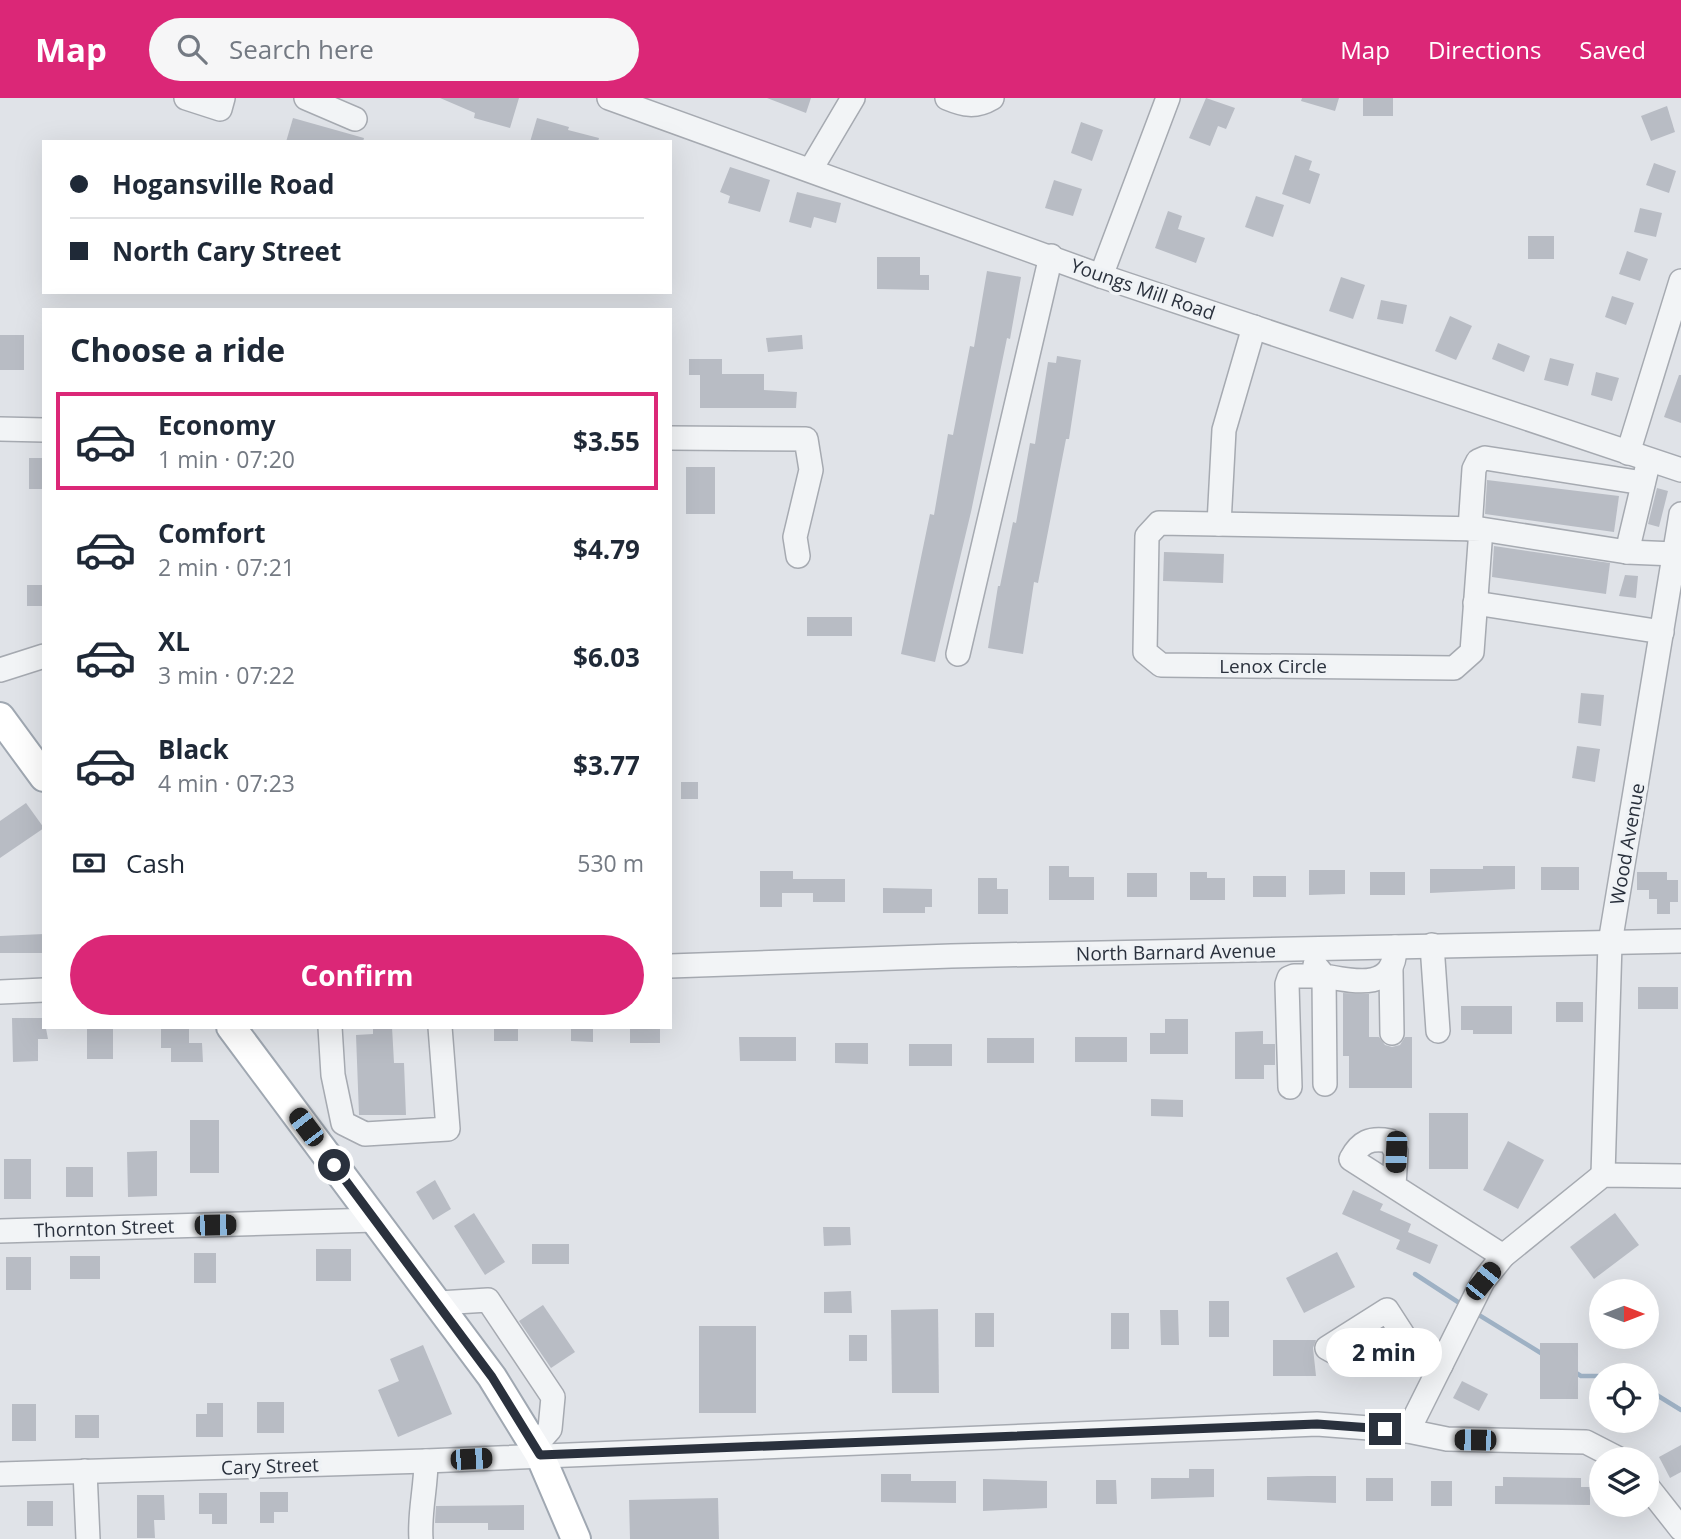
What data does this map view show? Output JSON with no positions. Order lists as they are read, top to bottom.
{
  "streets": {
    "street": [
      "Youngs Mill Road",
      "Lenox Circle",
      "Wood Avenue",
      "North Barnard Avenue",
      "Thornton Street",
      "Cary Street"
    ]
  },
  "crossings": [
    ["Lenox Circle", "Wood Avenue"],
    ["Wood Avenue", "North Barnard Avenue"]
  ],
  "north": "right",
  "page": {
    "header": "Map",
    "search": "Search here",
    "nav": ["Map", "Directions", "Saved"],
    "banner": ["Hogansville Road", "North Cary Street"],
    "heading": "Choose a ride",
    "list": [
      {
        "name": "Economy",
        "note": "1 min · 07:20",
        "value": "$3.55"
      },
      {
        "name": "Comfort",
        "note": "2 min · 07:21",
        "value": "$4.79"
      },
      {
        "name": "XL",
        "note": "3 min · 07:22",
        "value": "$6.03"
      },
      {
        "name": "Black",
        "note": "4 min · 07:23",
        "value": "$3.77"
      }
    ],
    "pay": ["Cash", "530 m"],
    "buttons": "Confirm",
    "bubble": "2 min"
  }
}
